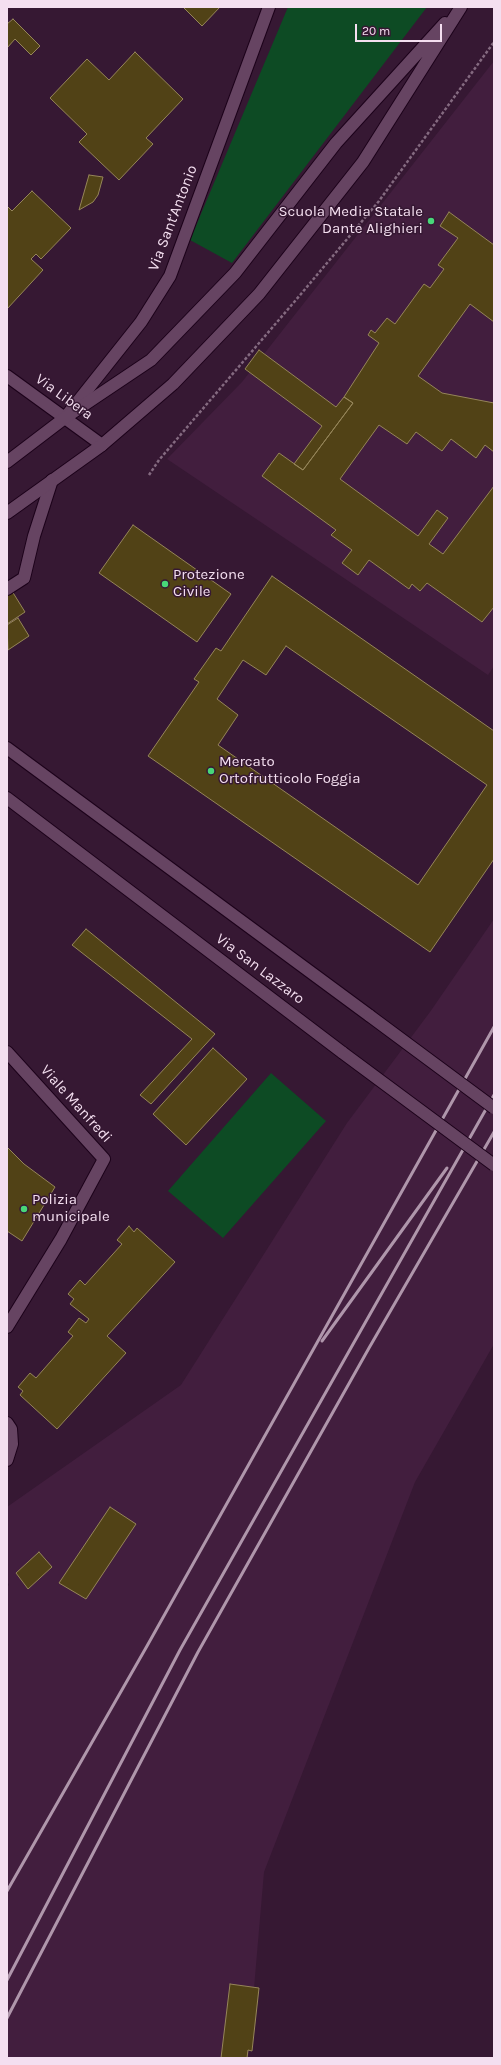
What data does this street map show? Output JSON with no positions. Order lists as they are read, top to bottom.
{
  "streets": {
    "main road": [
      "Via Sant'Antonio",
      "Via Libera",
      "Via San Lazzaro",
      "Viale Manfredi"
    ]
  },
  "crossings": [
    ["Via Sant'Antonio", "Via Libera"]
  ],
  "places": [
    "Scuola Media Statale Dante Alighieri",
    "Protezione Civile",
    "Mercato Ortofrutticolo Foggia",
    "Polizia municipale"
  ],
  "scale_bar": "20 m"
}
